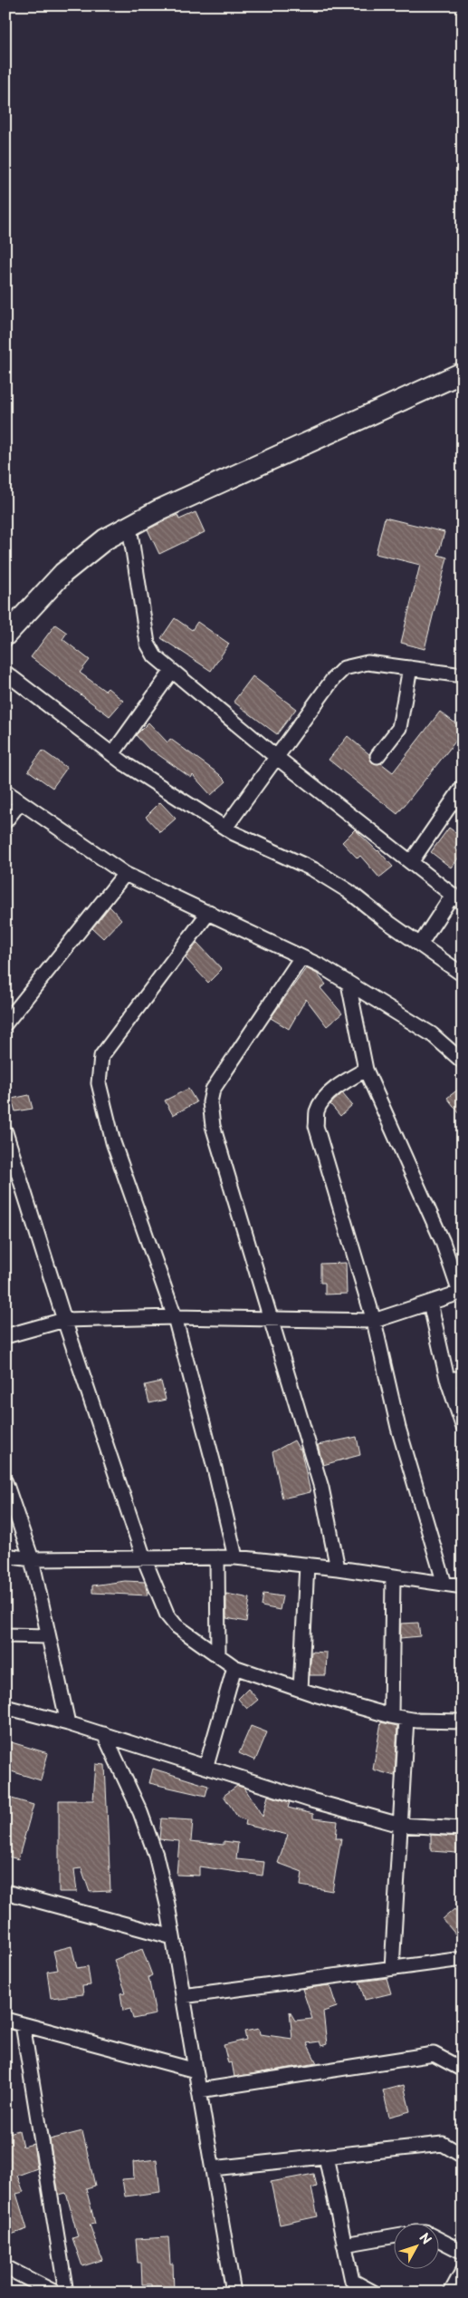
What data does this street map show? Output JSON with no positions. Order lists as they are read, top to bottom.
{
  "north": "top right"
}
